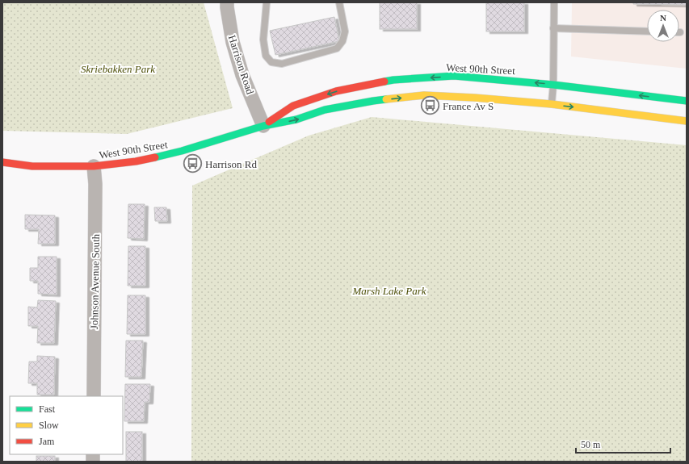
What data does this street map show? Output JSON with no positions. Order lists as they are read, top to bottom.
{
  "streets": {
    "street": ["Harrison Road", "West 90th Street", "Johnson Avenue South"]
  },
  "crossings": [
    ["Harrison Road", "West 90th Street"],
    ["West 90th Street", "Johnson Avenue South"]
  ],
  "parks": ["Skriebakken Park", "Marsh Lake Park"],
  "places": {
    "bus stop": ["France Av S", "Harrison Rd"]
  },
  "legend": ["Fast", "Slow", "Jam"],
  "scale_bar": "50 m",
  "north": "top"
}
